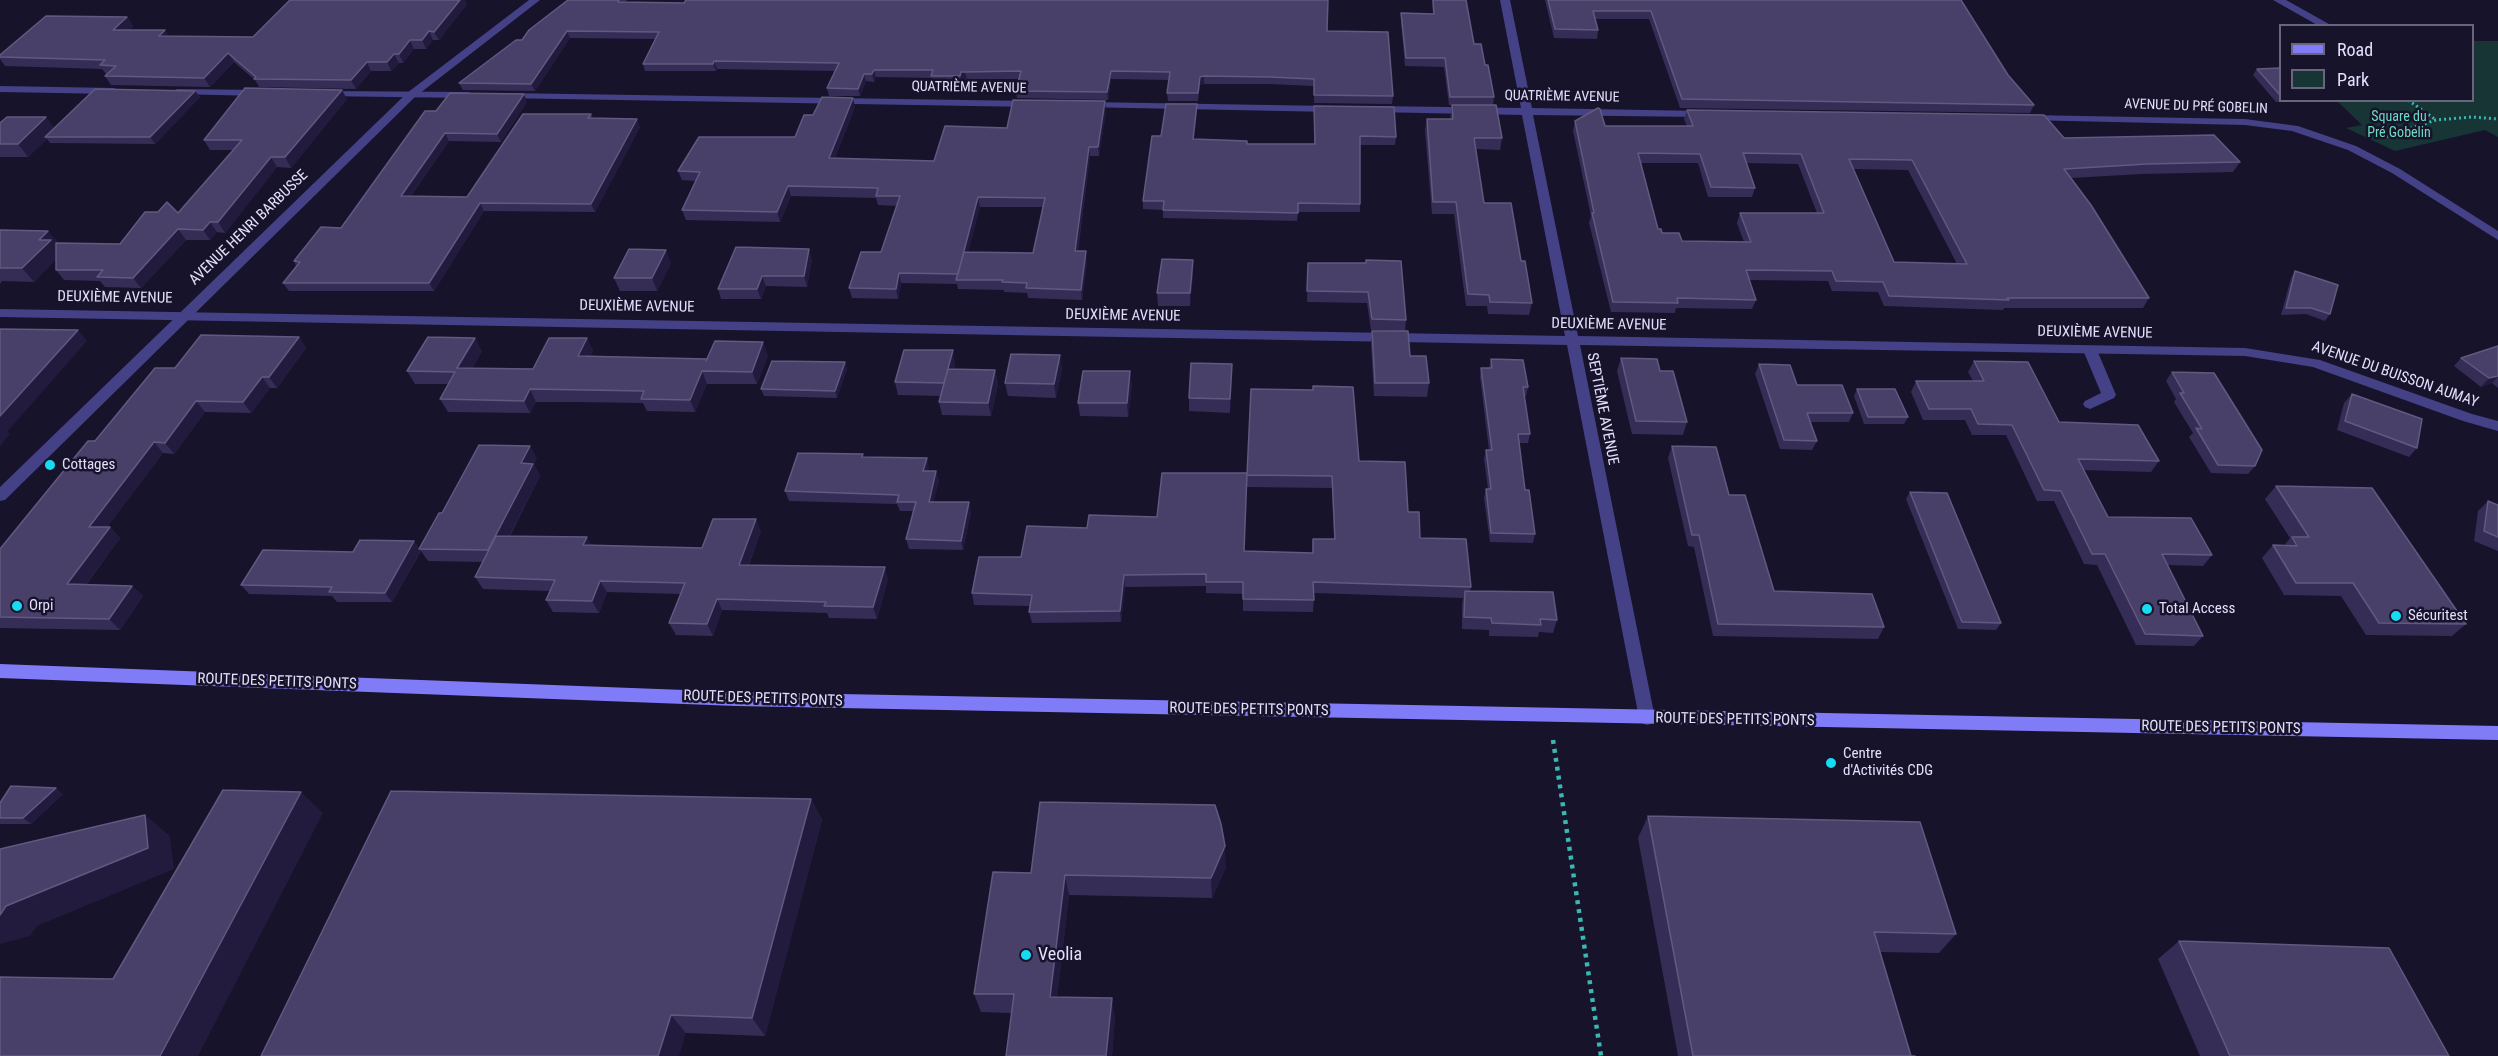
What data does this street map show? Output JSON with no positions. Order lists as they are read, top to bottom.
{
  "streets": {
    "main road": ["ROUTE DES PETITS PONTS"],
    "street": [
      "QUATRIÈME AVENUE",
      "AVENUE DU PRÉ GOBELIN",
      "AVENUE HENRI BARBUSSE",
      "DEUXIÈME AVENUE",
      "AVENUE DU BUISSON AUMAY",
      "SEPTIÈME AVENUE"
    ]
  },
  "crossings": [
    ["QUATRIÈME AVENUE", "AVENUE HENRI BARBUSSE"],
    ["QUATRIÈME AVENUE", "SEPTIÈME AVENUE"],
    ["AVENUE HENRI BARBUSSE", "DEUXIÈME AVENUE"],
    ["DEUXIÈME AVENUE", "AVENUE DU BUISSON AUMAY"],
    ["DEUXIÈME AVENUE", "SEPTIÈME AVENUE"],
    ["SEPTIÈME AVENUE", "ROUTE DES PETITS PONTS"]
  ],
  "parks": ["Square du Pré Gobelin"],
  "places": [
    "Cottages",
    "Orpi",
    "Total Access",
    "Sécuritest",
    "Centre d'Activités CDG",
    "Veolia"
  ],
  "legend": ["Road", "Park"]
}
